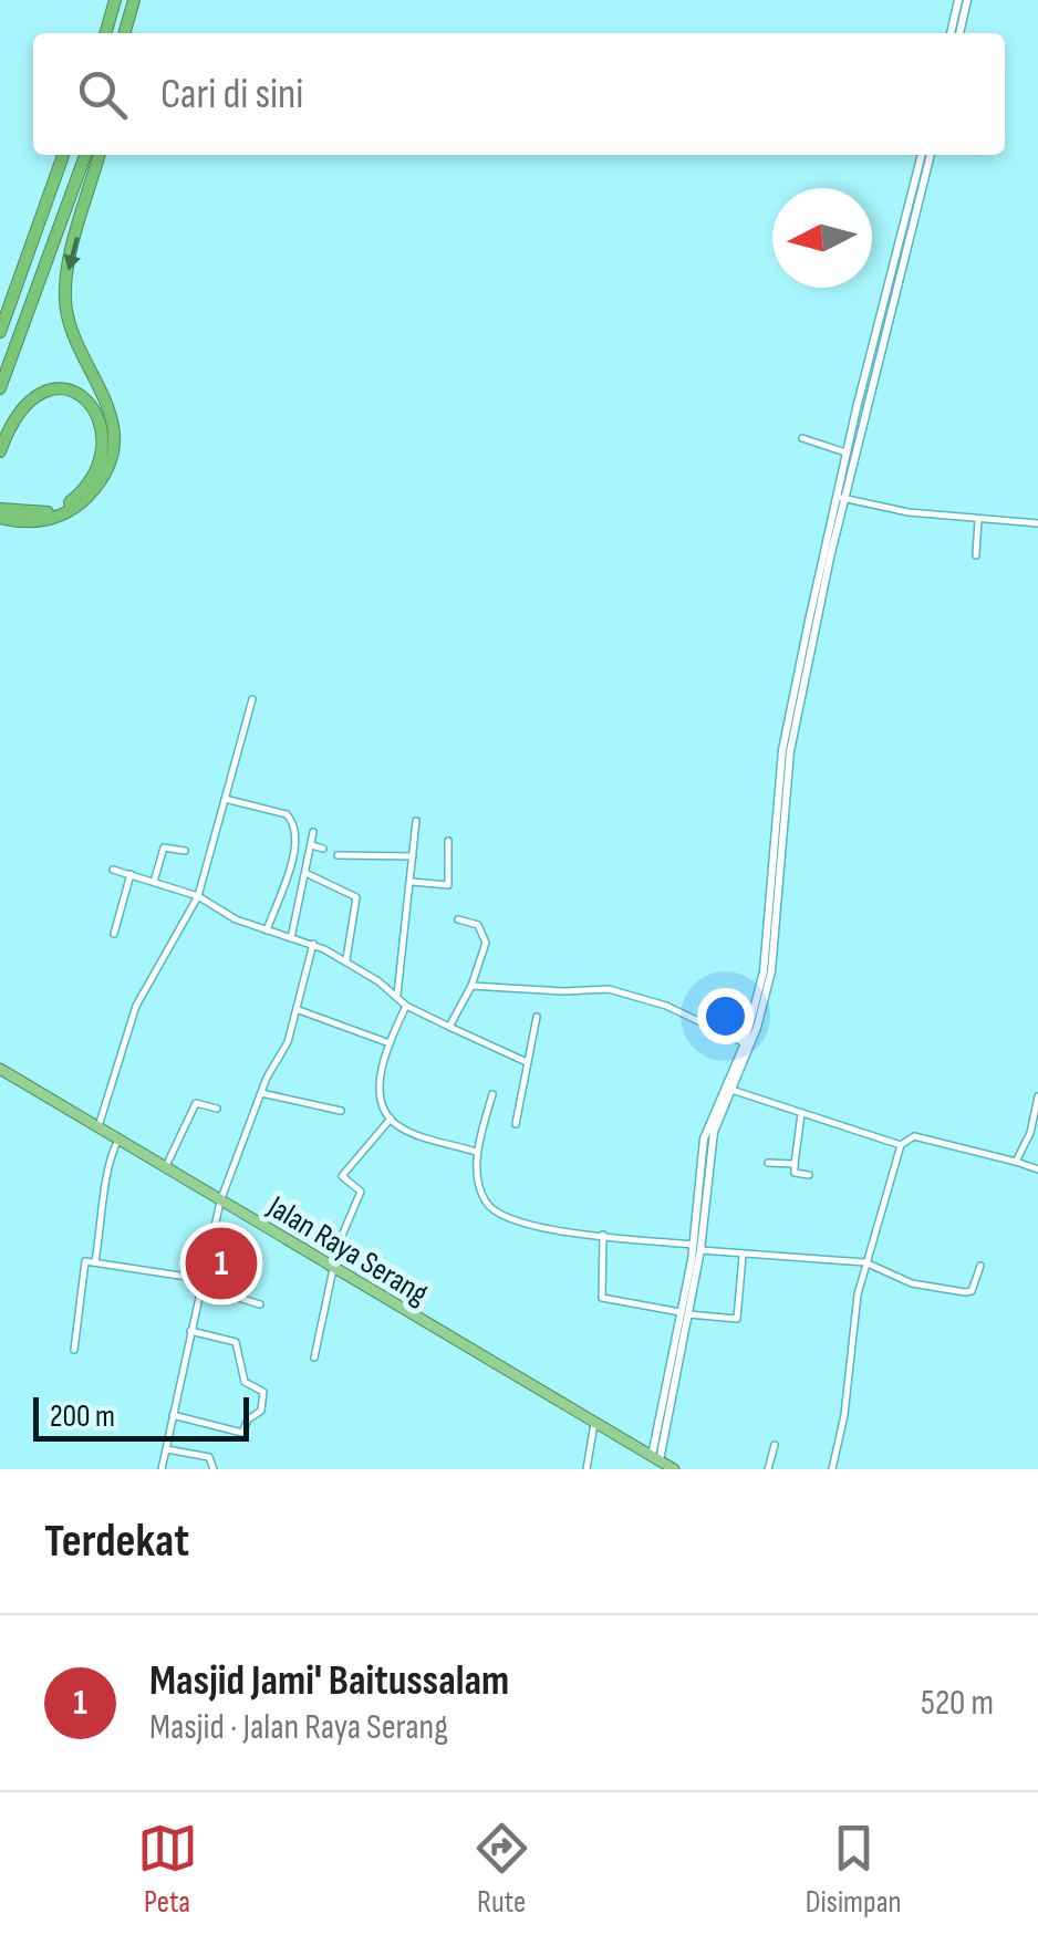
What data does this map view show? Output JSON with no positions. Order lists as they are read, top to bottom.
{
  "streets": {
    "highway": ["Jalan Raya Serang"]
  },
  "scale_bar": "200 m",
  "north": "left",
  "page": {
    "search": "Cari di sini",
    "pins": "1",
    "scale": "200 m",
    "heading": "Terdekat",
    "list": [
      {
        "mark": "1",
        "name": "Masjid Jami' Baitussalam",
        "note": "Masjid · Jalan Raya Serang",
        "value": "520 m"
      }
    ],
    "nav": ["Peta", "Rute", "Disimpan"]
  }
}
